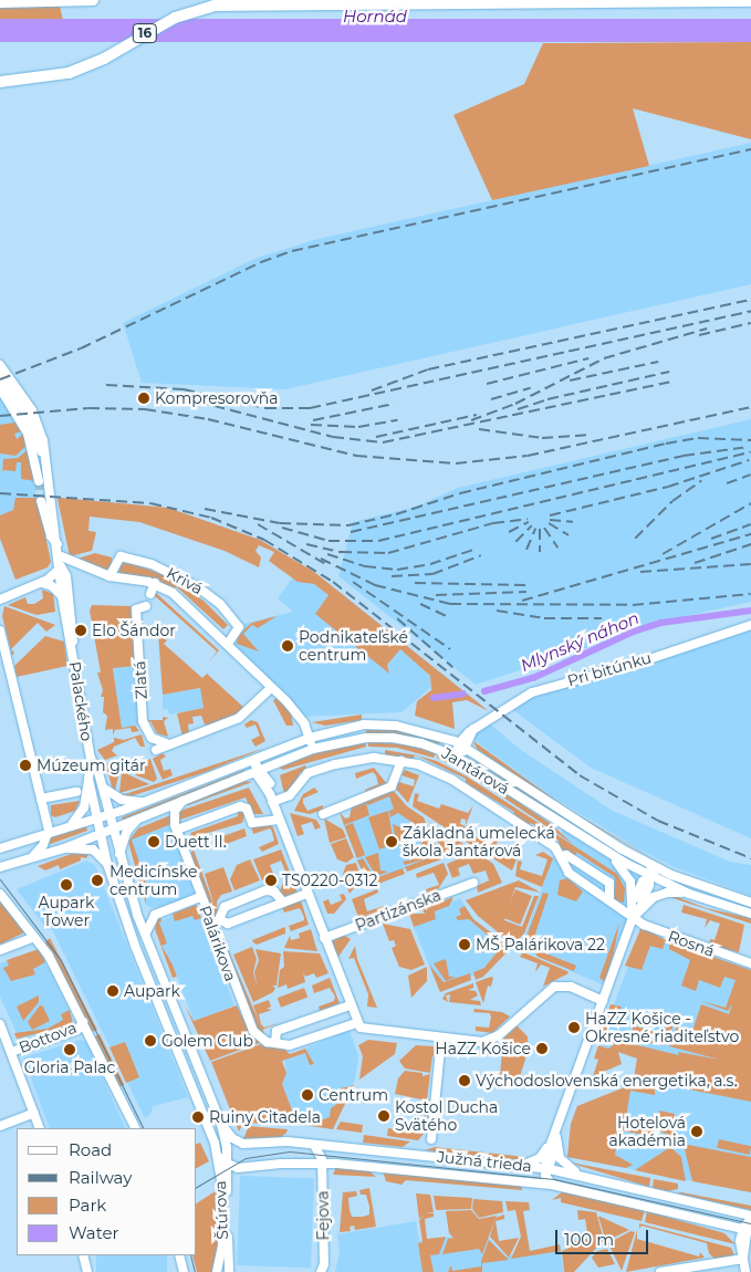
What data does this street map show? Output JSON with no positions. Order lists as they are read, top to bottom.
{
  "streets": {
    "highway": ["16"],
    "street": [
      "Krivá",
      "Pri bitúnku",
      "Zlatá",
      "Palackého",
      "Jantárová",
      "Partizánska",
      "Palárikova",
      "Rosná",
      "Bottova",
      "Južná trieda",
      "Štúrova",
      "Fejova"
    ]
  },
  "crossings": [
    ["Krivá", "Palackého"],
    ["Krivá", "Jantárová"],
    ["Pri bitúnku", "Jantárová"],
    ["Palackého", "Jantárová"],
    ["Palackého", "Štúrova"],
    ["Jantárová", "Palárikova"],
    ["Jantárová", "Štúrova"],
    ["Južná trieda", "Štúrova"],
    ["Južná trieda", "Fejova"]
  ],
  "water": ["Hornád", "Mlynský náhon"],
  "places": [
    "Kompresorovňa",
    "Elo Šándor",
    "Podnikateľské centrum",
    "Múzeum gitár",
    "Duett II.",
    "Základná umelecká škola Jantárová",
    "Medicínske centrum",
    "TS0220-0312",
    "Aupark Tower",
    "MŠ Palárikova 22",
    "Aupark",
    "HaZZ Košice - Okresné riaditeľstvo",
    "Golem Club",
    "HaZZ Košice",
    "Gloria Palac",
    "Východoslovenská energetika, a.s.",
    "Centrum",
    "Kostol Ducha Svätého",
    "Ruiny Citadela",
    "Hotelová akadémia"
  ],
  "legend": [
    "Road",
    "Railway",
    "Park",
    "Water"
  ],
  "scale_bar": "100 m"
}
